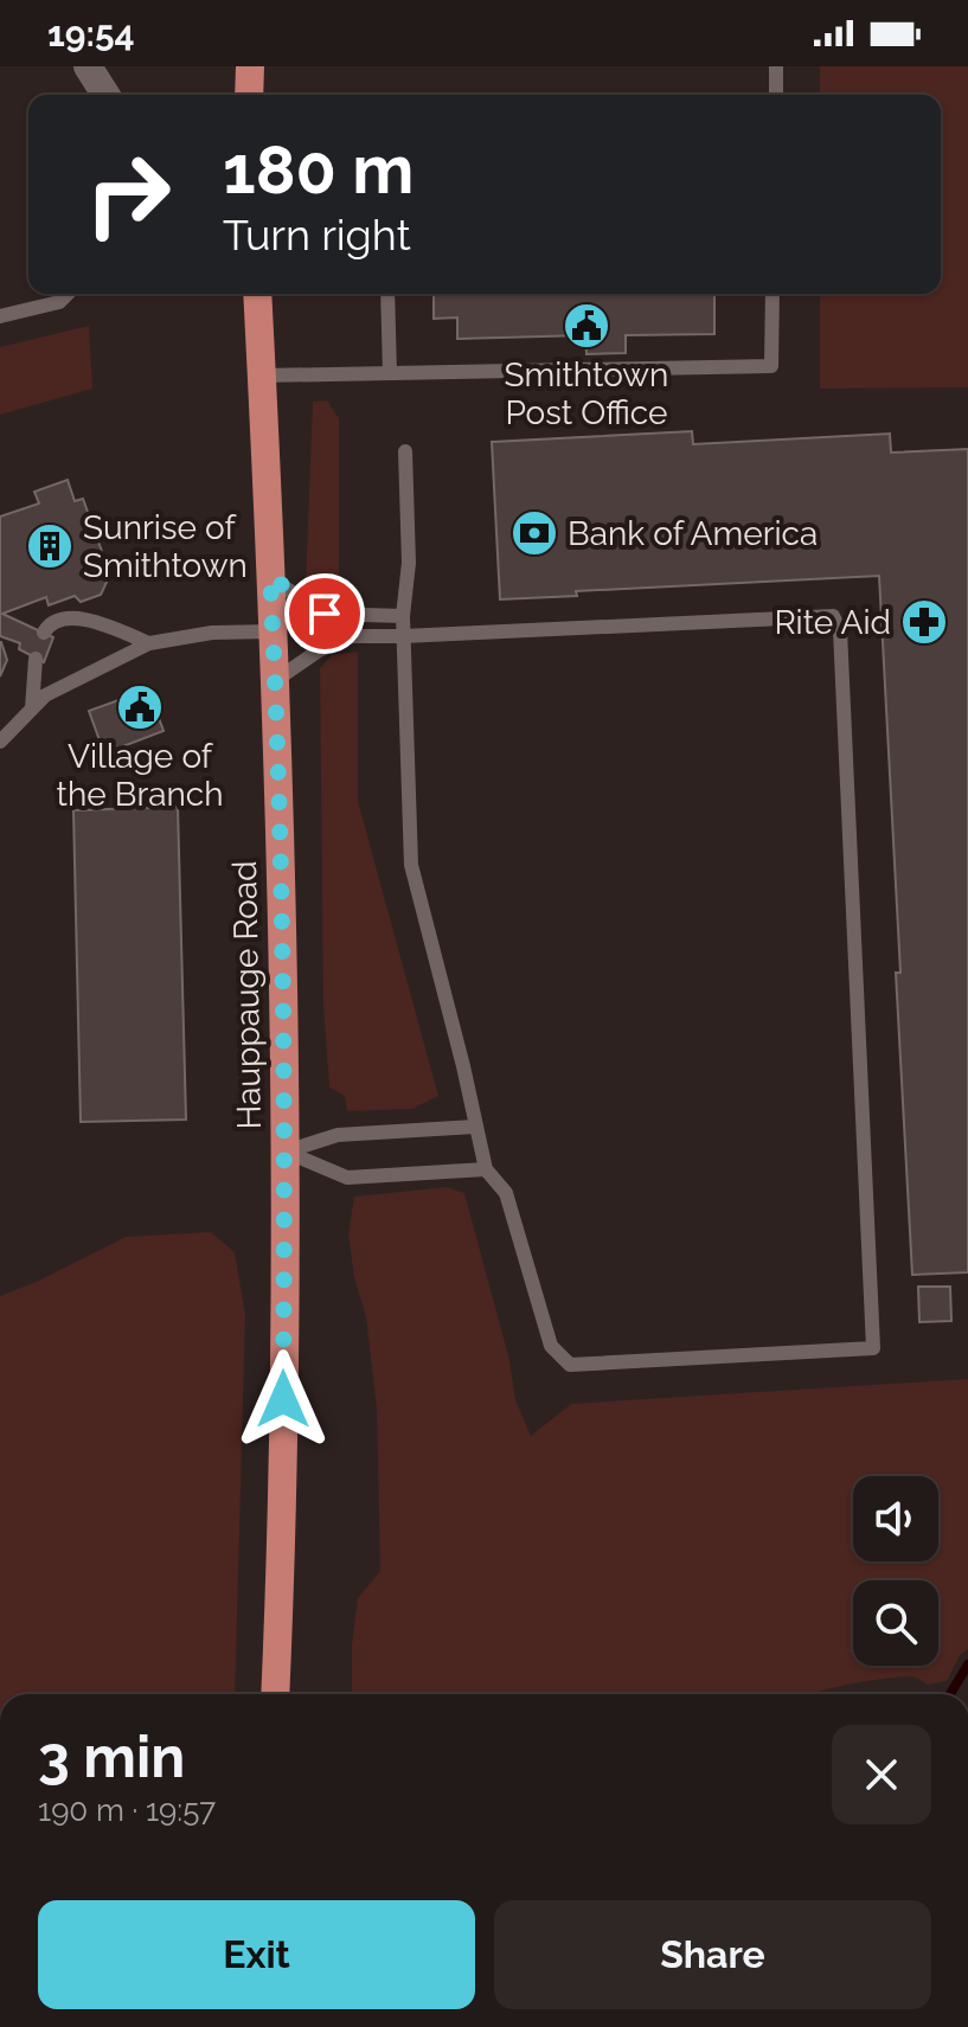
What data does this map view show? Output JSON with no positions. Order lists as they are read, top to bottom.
{
  "streets": {
    "main road": ["Hauppauge Road"]
  },
  "places": {
    "public building": ["Smithtown Post Office", "Village of the Branch"],
    "bank": ["Bank of America"],
    "building": ["Sunrise of Smithtown"],
    "pharmacy": ["Rite Aid"]
  },
  "page": {
    "status": "19:54",
    "turn": ["180 m", "Turn right"],
    "heading": ["3 min", "190 m · 19:57"],
    "buttons": ["Exit", "Share"]
  }
}
